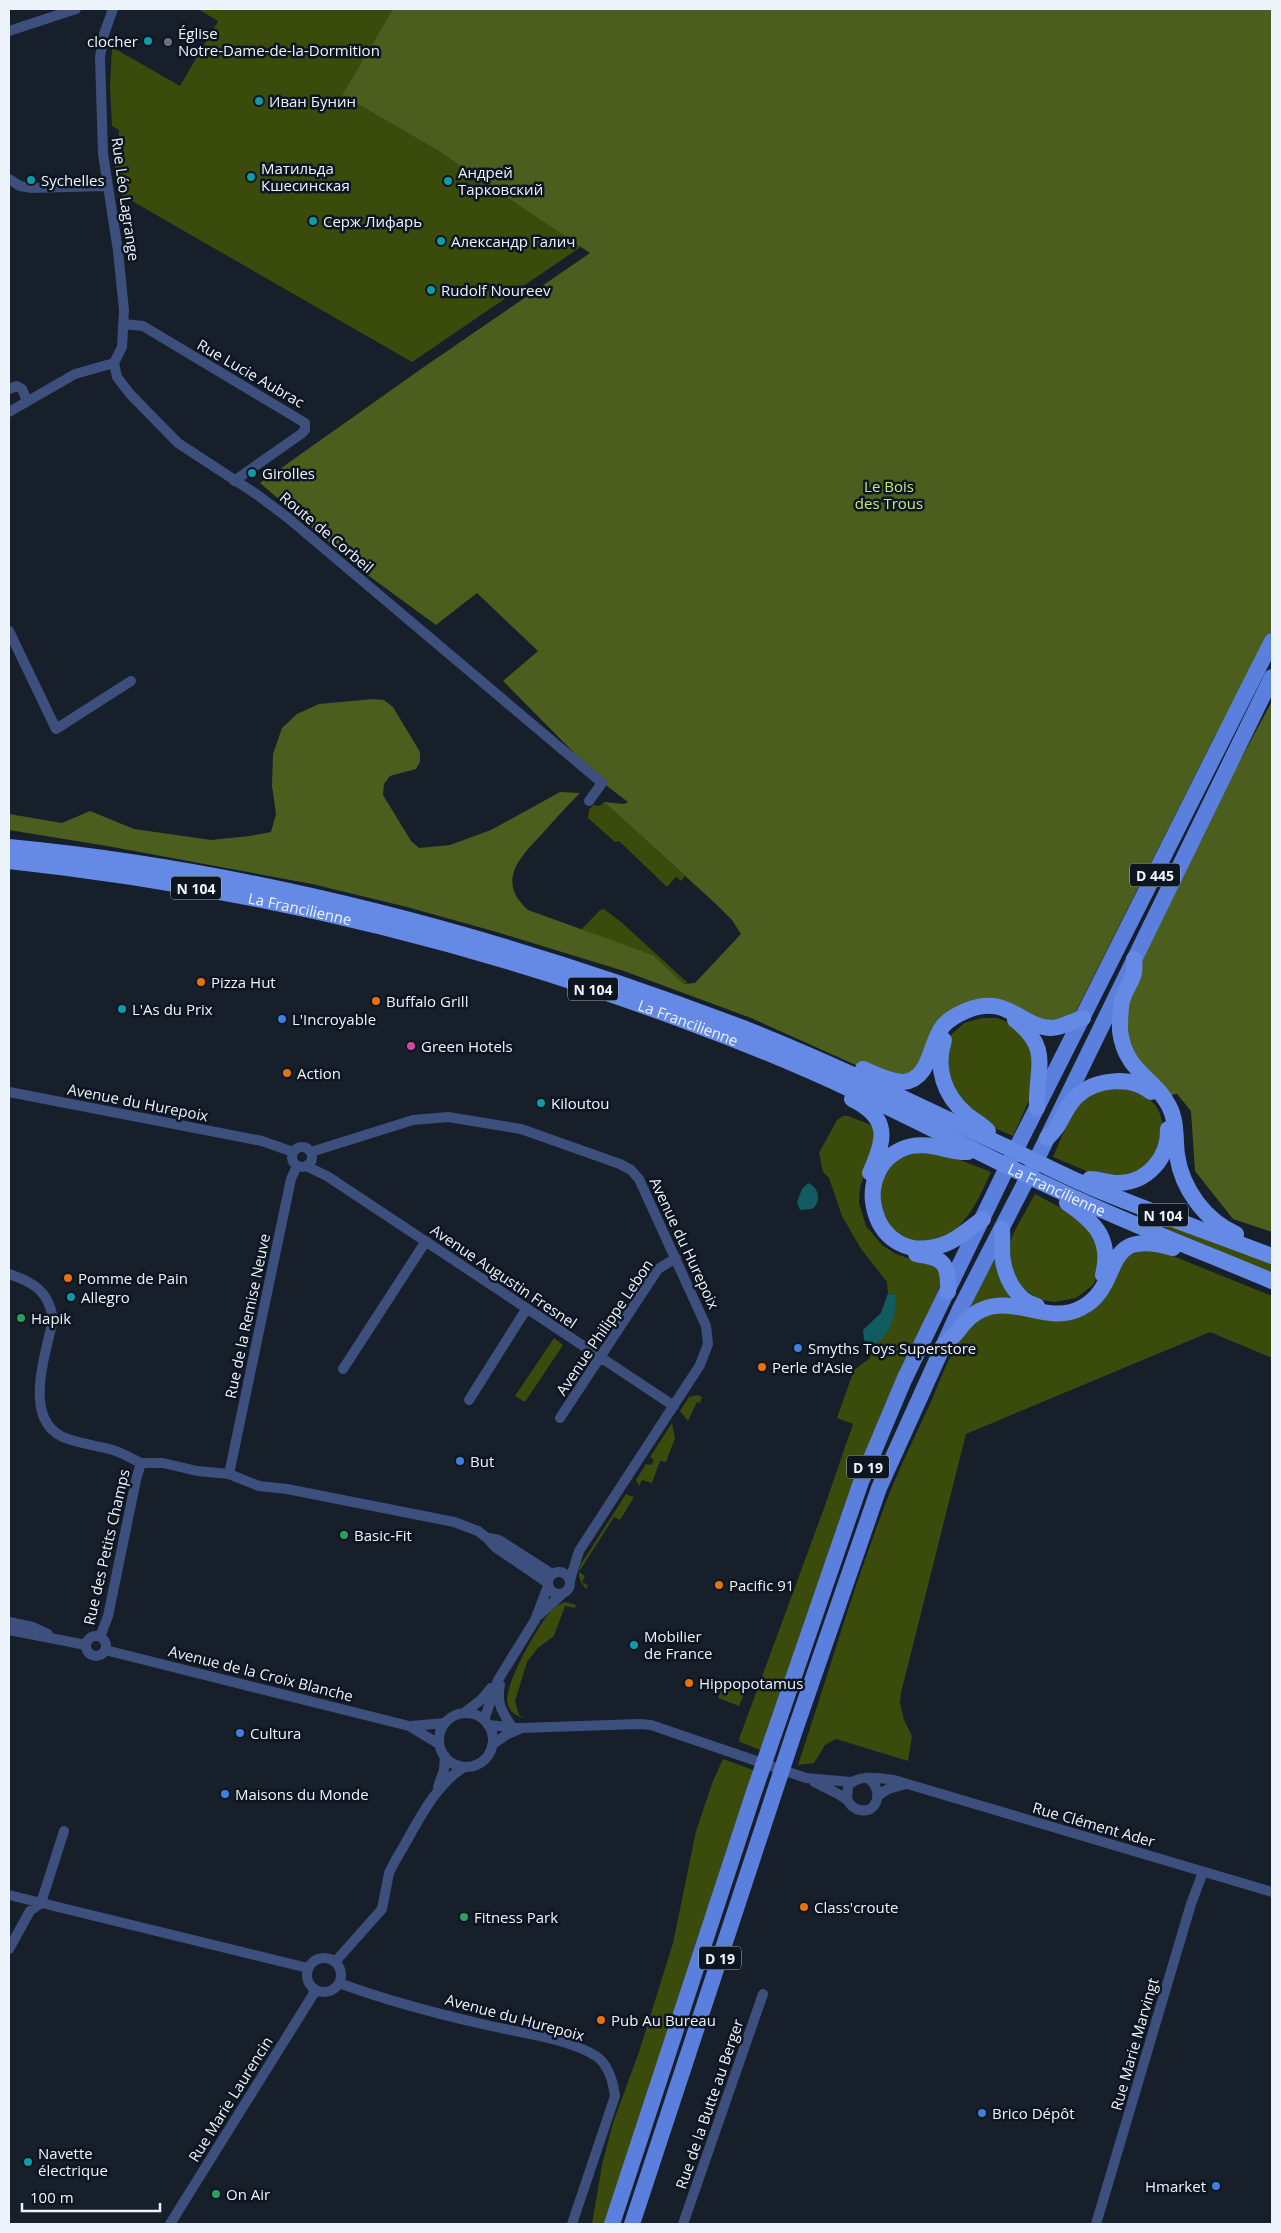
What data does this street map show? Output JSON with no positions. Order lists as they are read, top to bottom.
{
  "streets": {
    "highway": ["N 104", "La Francilienne"],
    "main road": ["D 445", "D 19"],
    "street": [
      "Rue Léo Lagrange",
      "Rue Lucie Aubrac",
      "Route de Corbeil",
      "Avenue du Hurepoix",
      "Avenue Augustin Fresnel",
      "Rue de la Remise Neuve",
      "Avenue Philippe Lebon",
      "Rue des Petits Champs",
      "Avenue de la Croix Blanche",
      "Rue Clément Ader",
      "Rue Marie Marvingt",
      "Rue Marie Laurencin",
      "Rue de la Butte au Berger"
    ]
  },
  "crossings": [
    ["Rue Léo Lagrange", "Rue Lucie Aubrac"],
    ["Rue Léo Lagrange", "Route de Corbeil"],
    ["Rue Lucie Aubrac", "Route de Corbeil"],
    ["D 445", "D 19"],
    ["Avenue du Hurepoix", "Avenue Augustin Fresnel"],
    ["Avenue du Hurepoix", "Rue de la Remise Neuve"],
    ["Avenue du Hurepoix", "Avenue Philippe Lebon"],
    ["Avenue du Hurepoix", "Rue des Petits Champs"],
    ["Avenue du Hurepoix", "Avenue de la Croix Blanche"],
    ["Avenue du Hurepoix", "Rue Clément Ader"],
    ["Avenue du Hurepoix", "Rue Marie Laurencin"],
    ["Avenue Augustin Fresnel", "Rue de la Remise Neuve"],
    ["Avenue Augustin Fresnel", "Avenue Philippe Lebon"],
    ["Rue de la Remise Neuve", "Rue des Petits Champs"],
    ["Rue des Petits Champs", "Avenue de la Croix Blanche"],
    ["Avenue de la Croix Blanche", "Rue Clément Ader"],
    ["Rue Clément Ader", "Rue Marie Marvingt"]
  ],
  "parks": ["Le Bois des Trous"],
  "places": [
    "clocher",
    "Église Notre-Dame-de-la-Dormition",
    "Иван Бунин",
    "Матильда Кшесинская",
    "Sychelles",
    "Андрей Тарковский",
    "Серж Лифарь",
    "Александр Галич",
    "Rudolf Noureev",
    "Girolles",
    "Pizza Hut",
    "Buffalo Grill",
    "L'As du Prix",
    "L'Incroyable",
    "Green Hotels",
    "Action",
    "Kiloutou",
    "Pomme de Pain",
    "Allegro",
    "Hapik",
    "Smyths Toys Superstore",
    "Perle d'Asie",
    "But",
    "Basic-Fit",
    "Pacific 91",
    "Mobilier de France",
    "Hippopotamus",
    "Cultura",
    "Maisons du Monde",
    "Class'croute",
    "Fitness Park",
    "Pub Au Bureau",
    "Brico Dépôt",
    "Navette électrique",
    "Hmarket",
    "On Air"
  ],
  "scale_bar": "100 m"
}
